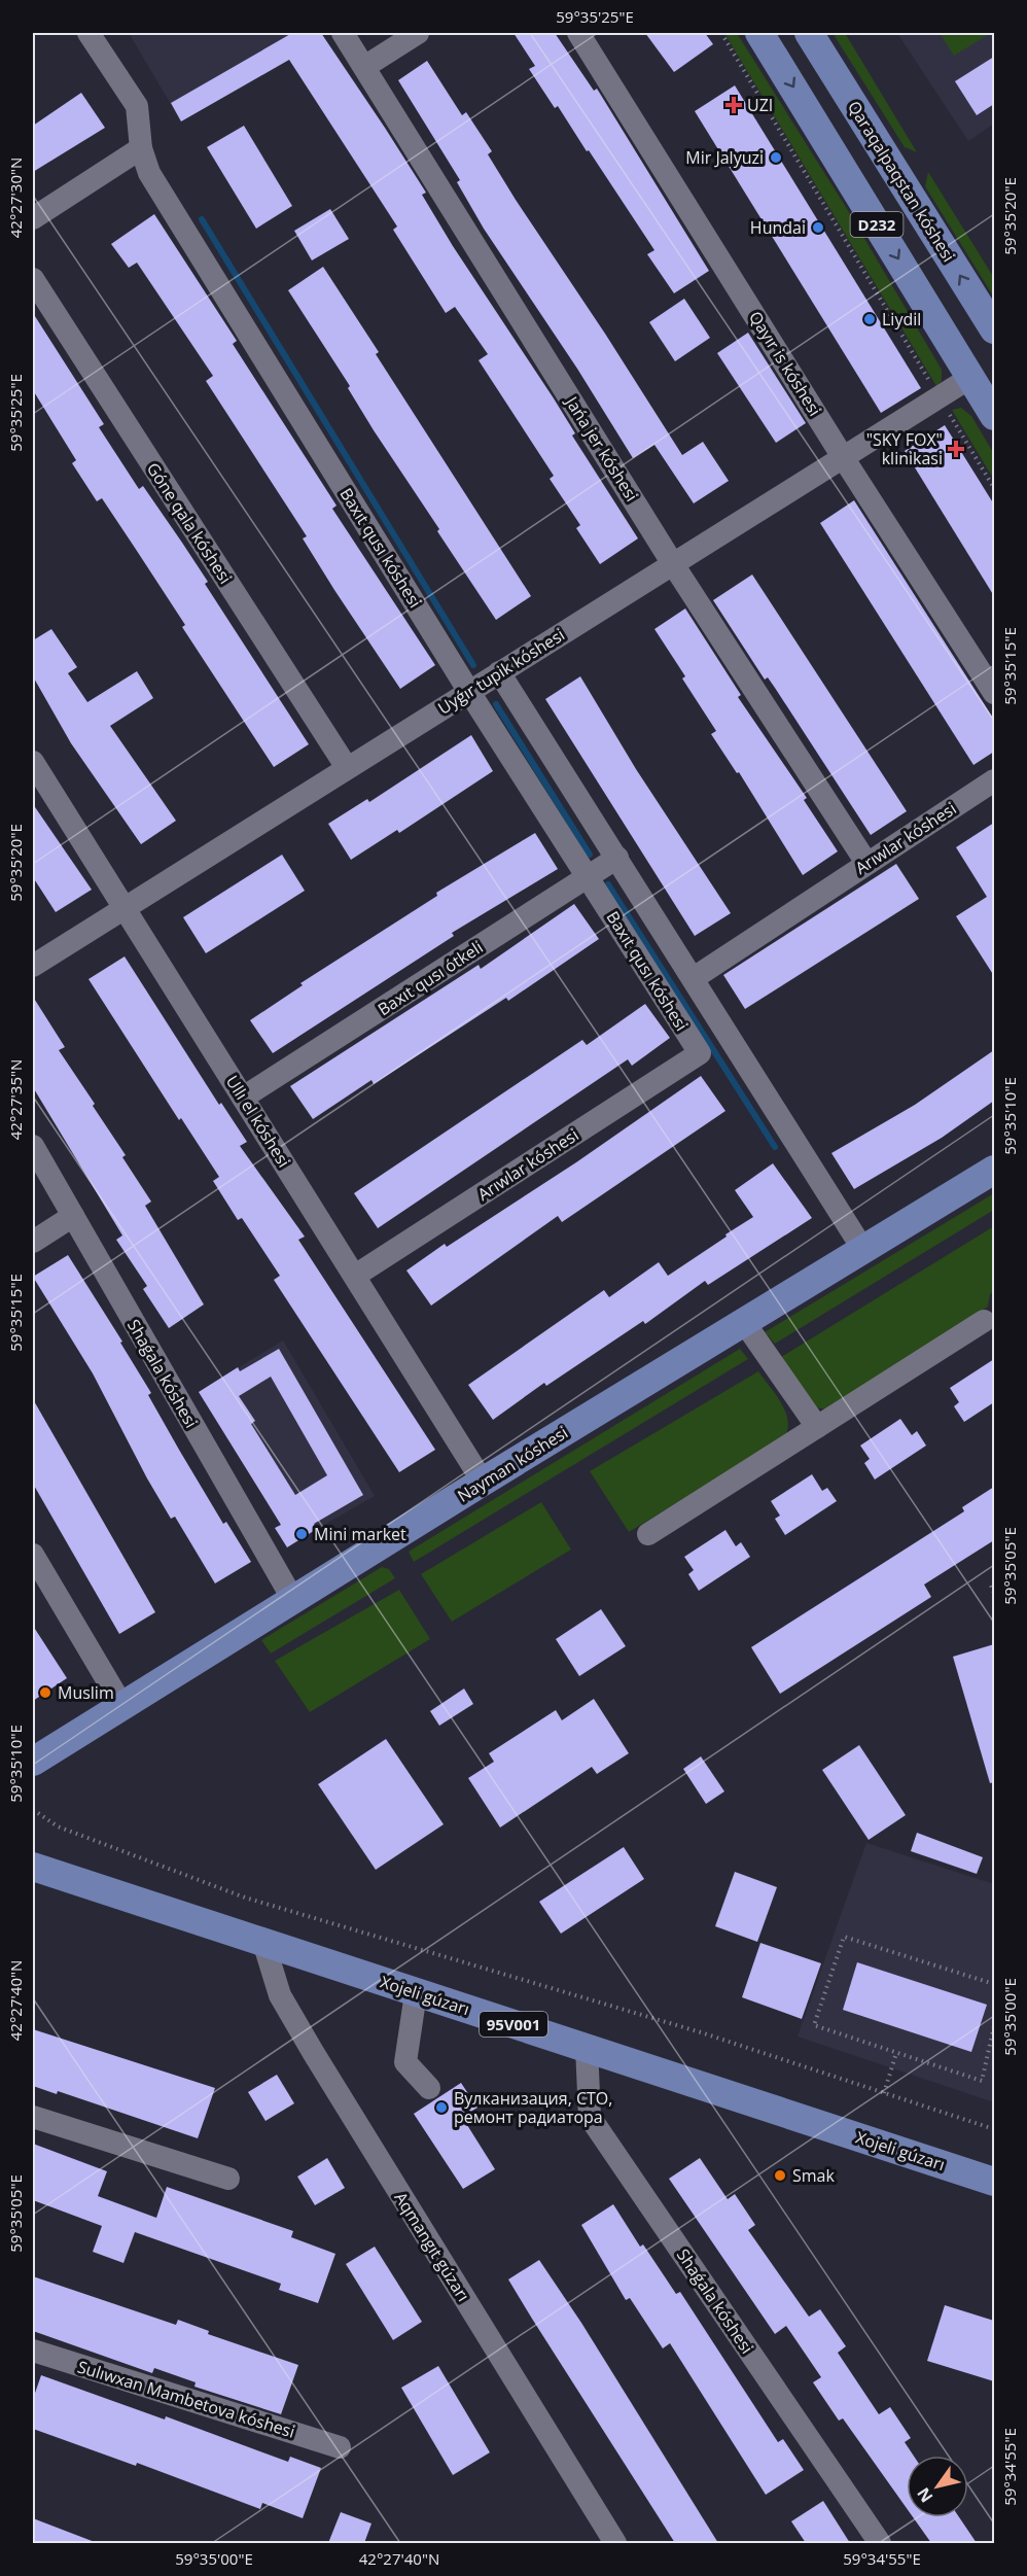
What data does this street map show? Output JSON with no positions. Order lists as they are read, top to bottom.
{
  "streets": {
    "main road": [
      "Qaraqalpaqstan kóshesi",
      "D232",
      "Nayman kóshesi",
      "Xojeli gúzarı",
      "95V001"
    ],
    "street": [
      "Qayır is kóshesi",
      "Jańa jer kóshesi",
      "Góne qala kóshesi",
      "Baxıt qusı kóshesi",
      "Uyǵır tupik kóshesi",
      "Arıwlar kóshesi",
      "Baxıt qusı ótkeli",
      "Ullı el kóshesi",
      "Shaǵala kóshesi",
      "Aqmangıt gúzarı",
      "Sulıwxan Mambetova kóshesi"
    ]
  },
  "crossings": [
    ["D232", "Uyǵır tupik kóshesi"],
    ["Qayır is kóshesi", "Uyǵır tupik kóshesi"],
    ["Jańa jer kóshesi", "Uyǵır tupik kóshesi"],
    ["Jańa jer kóshesi", "Arıwlar kóshesi"],
    ["Góne qala kóshesi", "Uyǵır tupik kóshesi"],
    ["Baxıt qusı kóshesi", "Uyǵır tupik kóshesi"],
    ["Baxıt qusı kóshesi", "Arıwlar kóshesi"],
    ["Baxıt qusı kóshesi", "Baxıt qusı ótkeli"],
    ["Baxıt qusı kóshesi", "Nayman kóshesi"],
    ["Uyǵır tupik kóshesi", "Ullı el kóshesi"],
    ["Arıwlar kóshesi", "Ullı el kóshesi"],
    ["Baxıt qusı ótkeli", "Ullı el kóshesi"],
    ["Ullı el kóshesi", "Nayman kóshesi"],
    ["Shaǵala kóshesi", "Nayman kóshesi"],
    ["Shaǵala kóshesi", "Xojeli gúzarı"],
    ["Xojeli gúzarı", "Aqmangıt gúzarı"]
  ],
  "places": {
    "health": ["UZI", "\"SKY FOX\" klinikasi"],
    "other": [
      "Mir Jalyuzi",
      "Hundai",
      "Liydil",
      "Mini market",
      "Muslim",
      "Вулканизация, СТО, ремонт радиатора",
      "Smak"
    ]
  },
  "north": "bottom left",
  "coordinates": [
    "59°35'25\"E",
    "42°27'30\"N",
    "59°35'20\"E",
    "59°35'15\"E",
    "42°27'35\"N",
    "59°35'10\"E",
    "59°35'05\"E",
    "42°27'40\"N",
    "59°35'00\"E",
    "59°34'55\"E"
  ]
}
